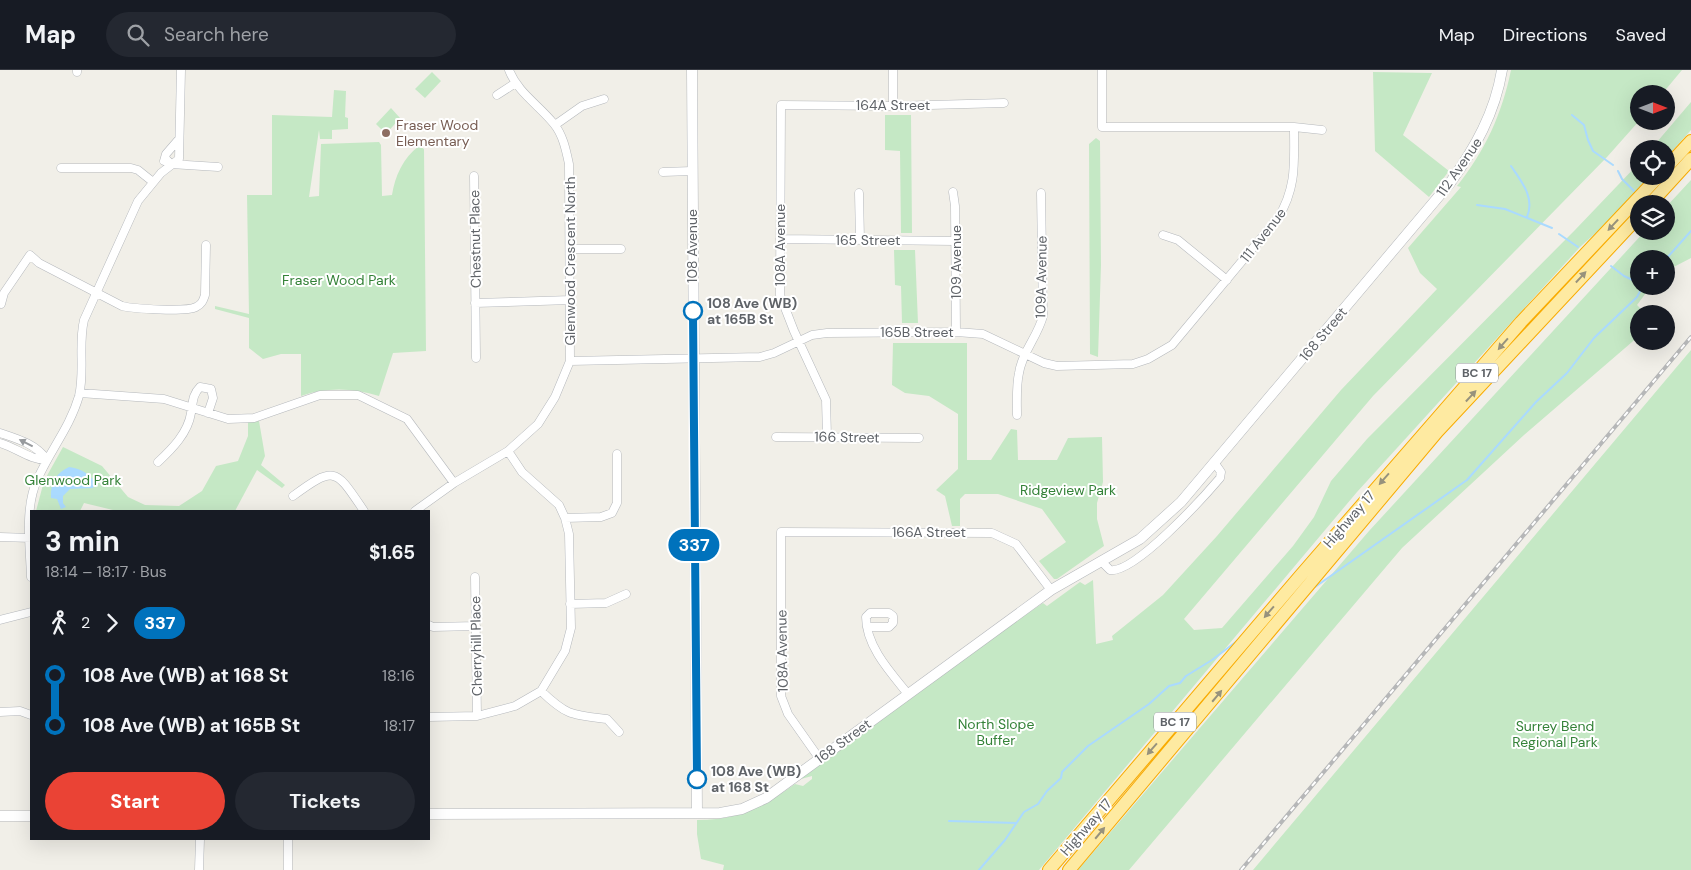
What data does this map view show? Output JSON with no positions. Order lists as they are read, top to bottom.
{
  "streets": {
    "highway": ["BC 17", "Highway 17"],
    "street": [
      "164A Street",
      "112 Avenue",
      "111 Avenue",
      "Chestnut Place",
      "165 Street",
      "108A Avenue",
      "108 Avenue",
      "Glenwood Crescent North",
      "109 Avenue",
      "109A Avenue",
      "165B Street",
      "168 Street",
      "166 Street",
      "166A Street",
      "Cherryhill Place"
    ]
  },
  "crossings": [
    ["164A Street", "108A Avenue"],
    ["112 Avenue", "168 Street"],
    ["111 Avenue", "165B Street"],
    ["Chestnut Place", "Glenwood Crescent North"],
    ["165 Street", "108A Avenue"],
    ["165 Street", "109 Avenue"],
    ["108A Avenue", "165B Street"],
    ["108A Avenue", "168 Street"],
    ["108A Avenue", "166 Street"],
    ["108A Avenue", "166A Street"],
    ["108 Avenue", "165B Street"],
    ["108 Avenue", "168 Street"],
    ["Glenwood Crescent North", "165B Street"],
    ["109 Avenue", "165B Street"],
    ["109A Avenue", "165B Street"],
    ["168 Street", "166A Street"]
  ],
  "parks": [
    "Fraser Wood Park",
    "Glenwood Park",
    "Ridgeview Park",
    "North Slope Buffer",
    "Surrey Bend Regional Park"
  ],
  "places": ["Fraser Wood Elementary", "108 Ave (WB) at 165B St", "108 Ave (WB) at 168 St"],
  "lines": ["bus line 337"],
  "north": "right",
  "page": {
    "header": "Map",
    "search": "Search here",
    "nav": ["Map", "Directions", "Saved"],
    "on_map": "337",
    "map_buttons": ["+", "−"],
    "heading": ["3 min", "18:14 – 18:17 · Bus", "$1.65"],
    "legs": ["2", "337"],
    "list": [
      {
        "name": "108 Ave (WB) at 168 St",
        "value": "18:16"
      },
      {
        "name": "108 Ave (WB) at 165B St",
        "value": "18:17"
      }
    ],
    "buttons": ["Start", "Tickets"]
  }
}
